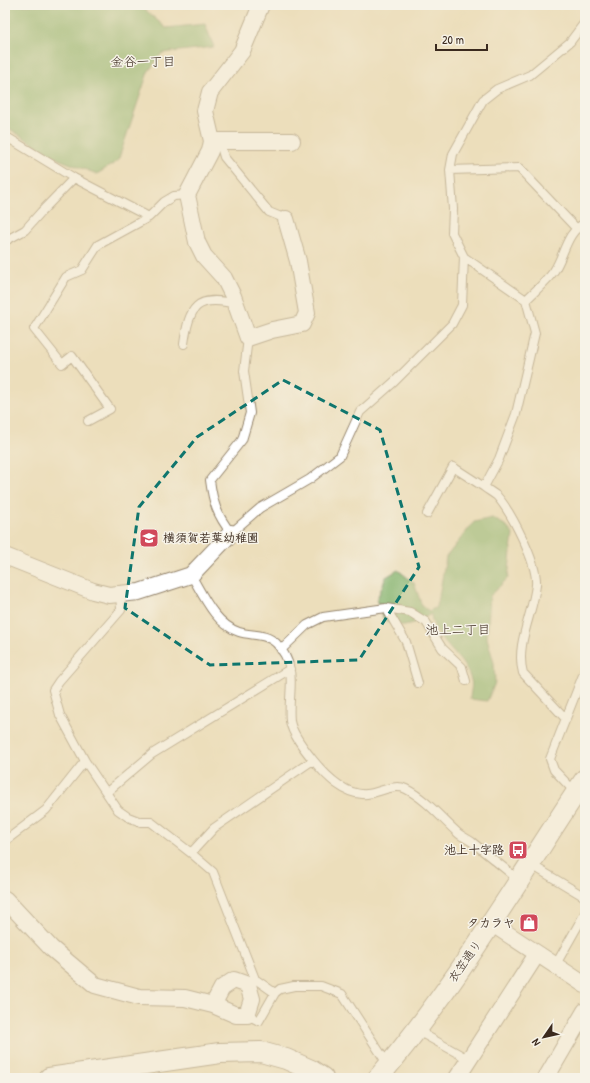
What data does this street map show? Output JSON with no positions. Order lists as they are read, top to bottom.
{
  "streets": {
    "street": ["衣笠通り"]
  },
  "districts": ["金谷一丁目", "池上二丁目"],
  "places": {
    "school or university": ["横須賀若葉幼稚園"],
    "bus stop": ["池上十字路"],
    "shop": ["タカラヤ"]
  },
  "scale_bar": "20 m",
  "north": "bottom left"
}
